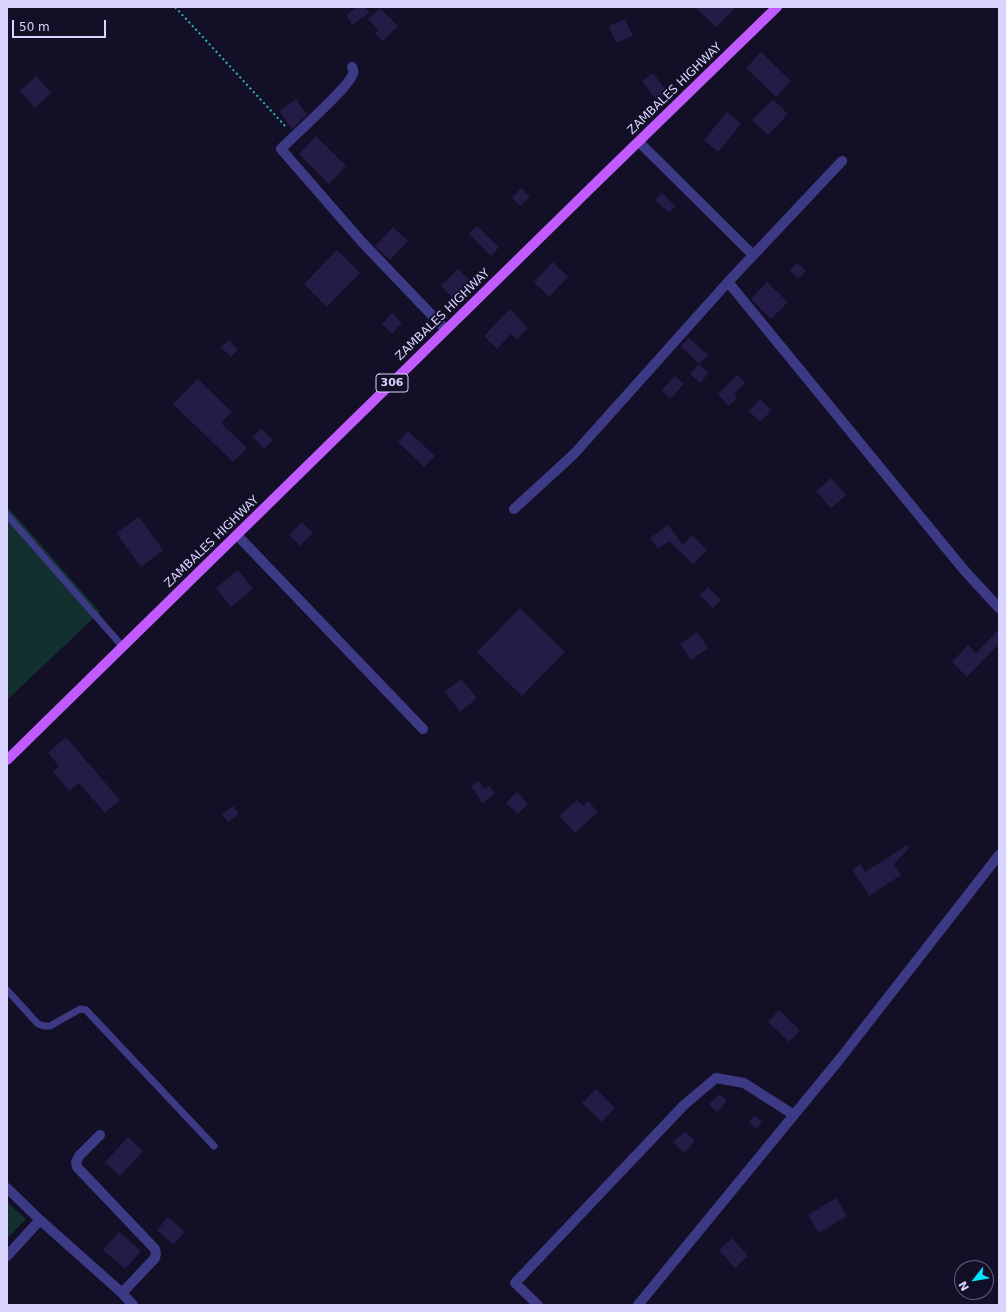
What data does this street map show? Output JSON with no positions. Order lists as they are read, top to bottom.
{
  "streets": {
    "main road": ["ZAMBALES HIGHWAY", "306"]
  },
  "scale_bar": "50 m",
  "north": "bottom left"
}
